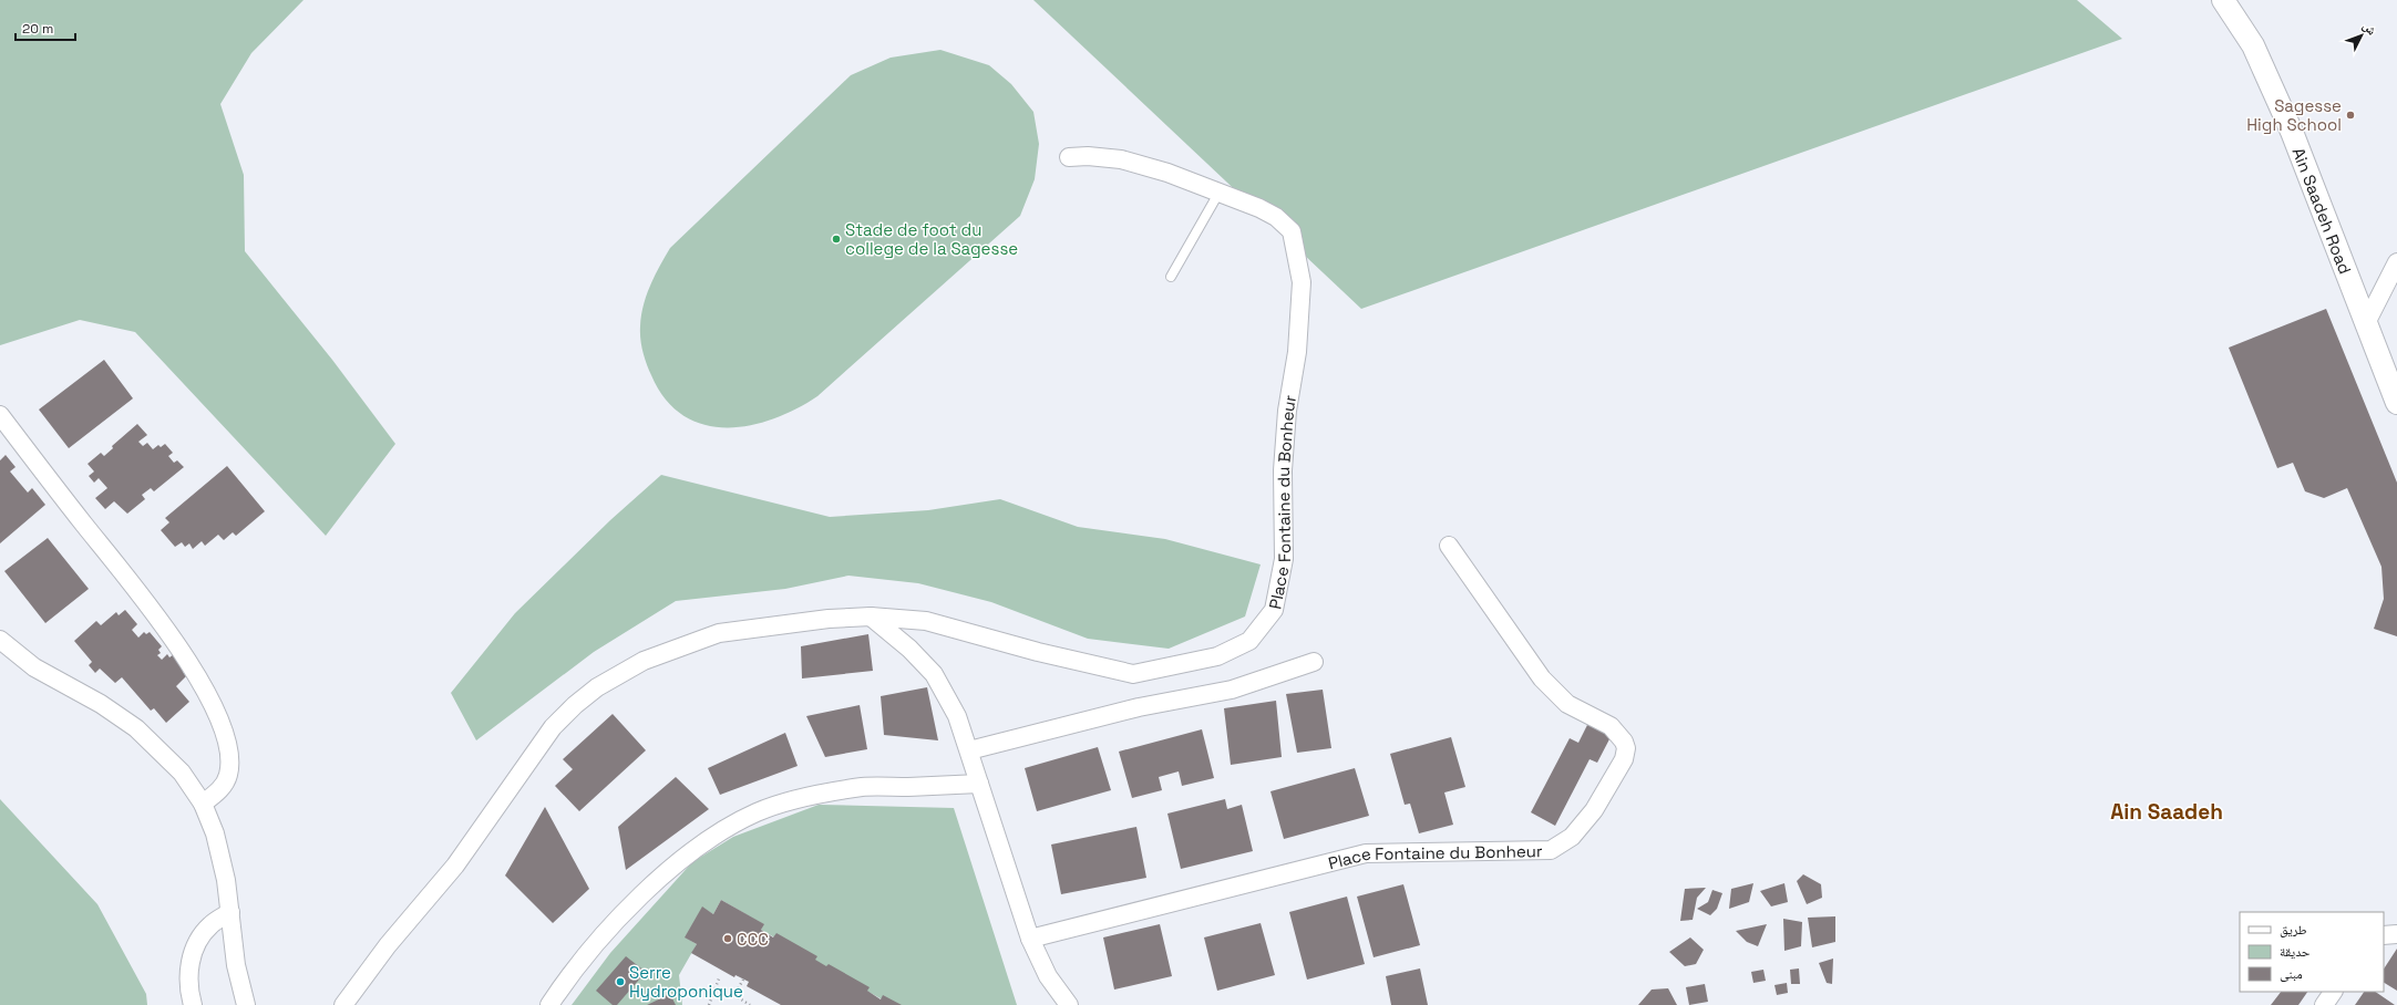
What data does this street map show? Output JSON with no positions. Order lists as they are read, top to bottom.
{
  "streets": {
    "street": ["Ain Saadeh Road", "Place Fontaine du Bonheur"]
  },
  "districts": ["Ain Saadeh"],
  "places": [
    "Sagesse High School",
    "Stade de foot du college de la Sagesse",
    "CCC",
    "Serre Hydroponique"
  ],
  "legend": ["طريق", "حديقة", "مبنى"],
  "scale_bar": "20 m",
  "north": "top right"
}
